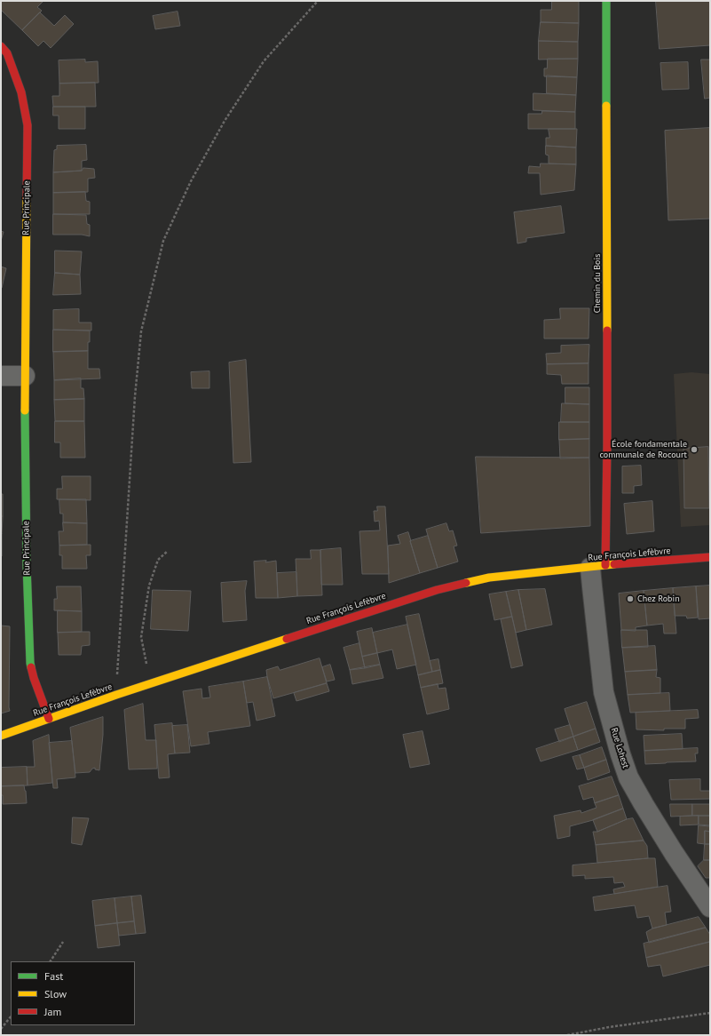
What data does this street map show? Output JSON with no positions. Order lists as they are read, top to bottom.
{
  "streets": {
    "street": [
      "Rue Principale",
      "Chemin du Bois",
      "Rue François Lefèbvre",
      "Rue Lohest"
    ]
  },
  "crossings": [
    ["Rue Principale", "Rue François Lefèbvre"],
    ["Chemin du Bois", "Rue François Lefèbvre"],
    ["Chemin du Bois", "Rue Lohest"],
    ["Rue François Lefèbvre", "Rue Lohest"]
  ],
  "places": ["École fondamentale communale de Rocourt", "Chez Robin"],
  "legend": ["Fast", "Slow", "Jam"]
}
